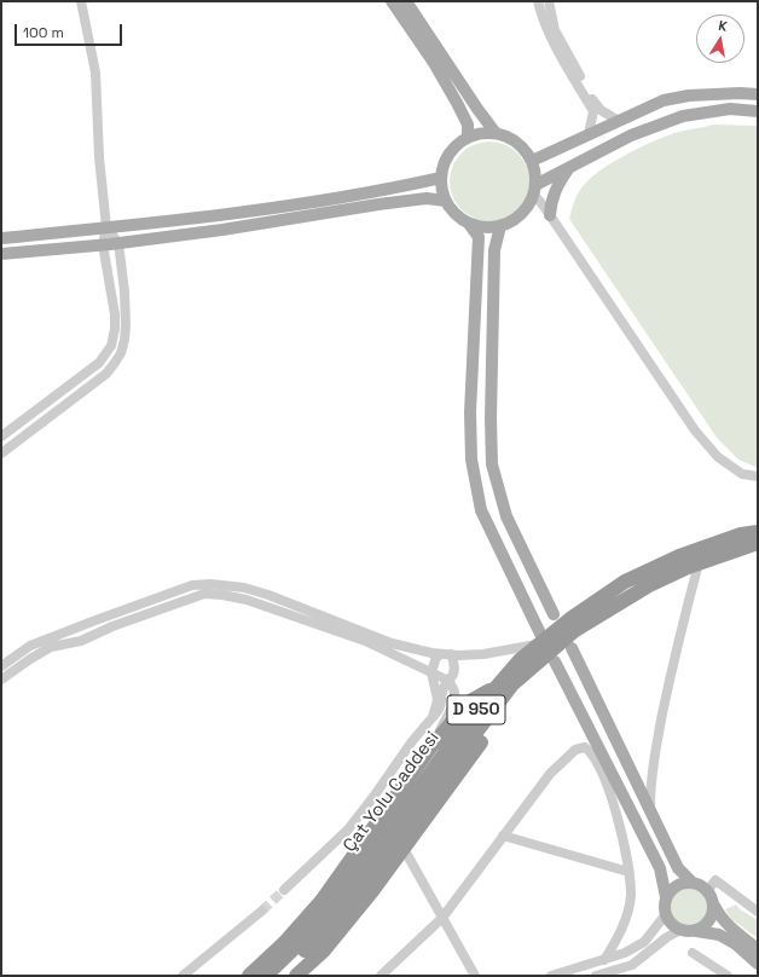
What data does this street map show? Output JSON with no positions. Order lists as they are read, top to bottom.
{
  "streets": {
    "highway": ["D 950", "Çat Yolu Caddesi"]
  },
  "scale_bar": "100 m",
  "north": "top"
}
